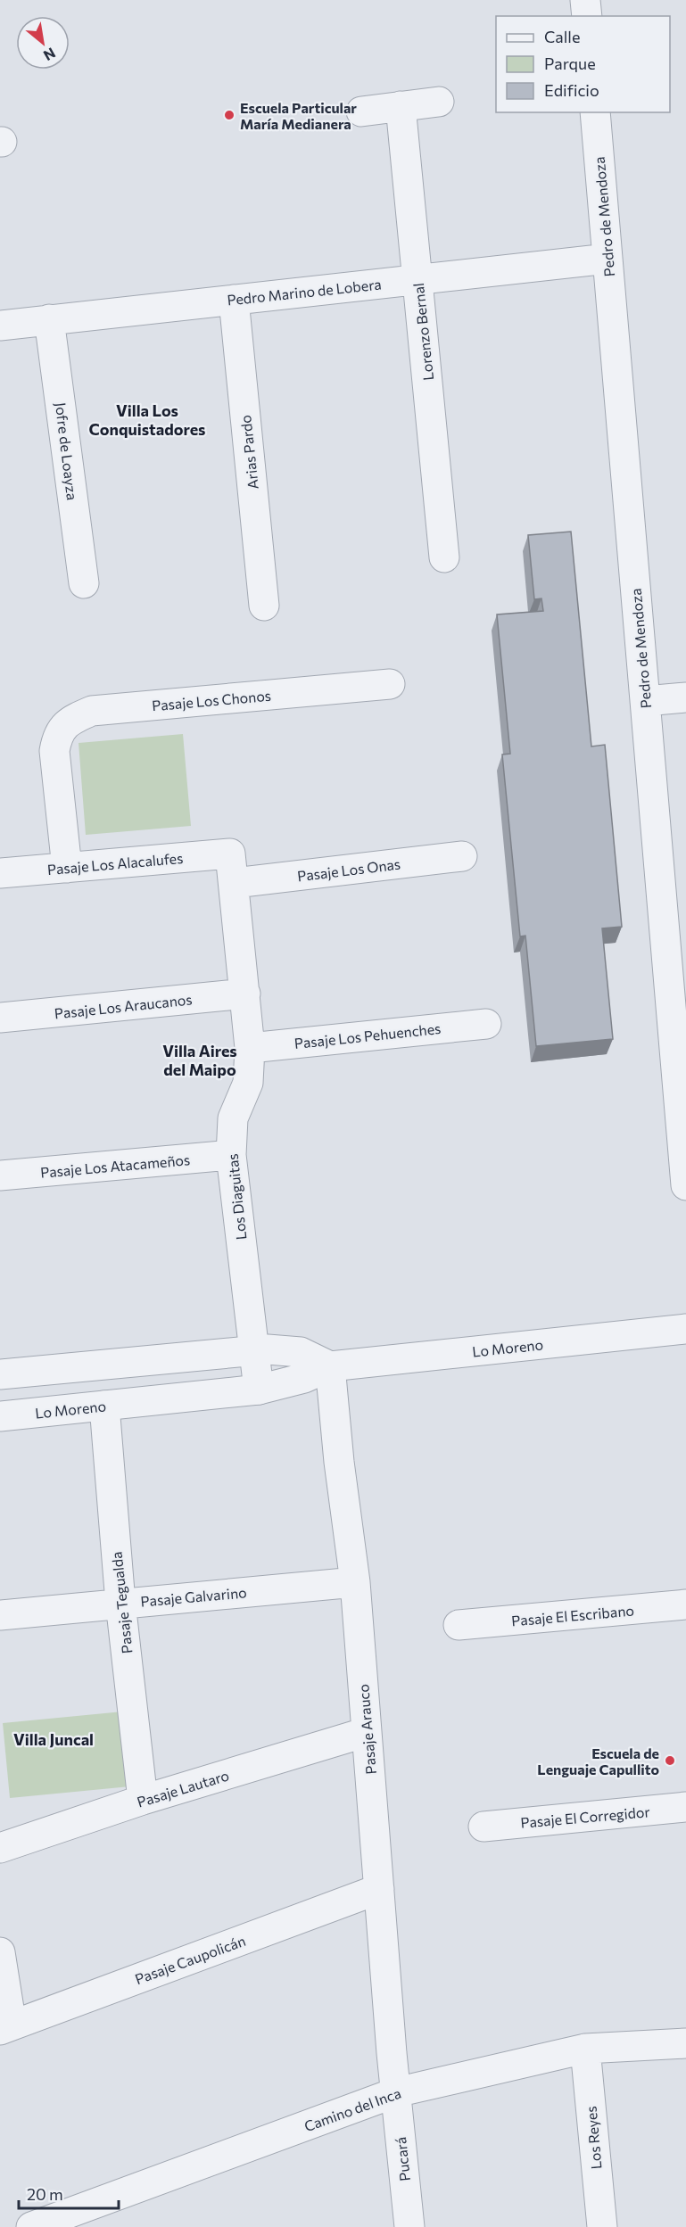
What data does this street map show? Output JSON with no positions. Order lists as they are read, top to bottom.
{
  "streets": {
    "street": [
      "Pedro de Mendoza",
      "Pedro Marino de Lobera",
      "Lorenzo Bernal",
      "Jofre de Loayza",
      "Arias Pardo",
      "Pasaje Los Chonos",
      "Pasaje Los Alacalufes",
      "Pasaje Los Onas",
      "Pasaje Los Araucanos",
      "Pasaje Los Pehuenches",
      "Pasaje Los Atacameños",
      "Los Diaguitas",
      "Lo Moreno",
      "Pasaje Galvarino",
      "Pasaje Tegualda",
      "Pasaje El Escribano",
      "Pasaje Arauco",
      "Pasaje Lautaro",
      "Pasaje El Corregidor",
      "Pasaje Caupolicán",
      "Camino del Inca",
      "Los Reyes",
      "Pucará"
    ]
  },
  "crossings": [
    ["Pedro de Mendoza", "Pedro Marino de Lobera"],
    ["Pedro Marino de Lobera", "Lorenzo Bernal"],
    ["Pedro Marino de Lobera", "Jofre de Loayza"],
    ["Pedro Marino de Lobera", "Arias Pardo"],
    ["Pasaje Los Chonos", "Pasaje Los Alacalufes"],
    ["Pasaje Los Alacalufes", "Los Diaguitas"],
    ["Pasaje Los Onas", "Los Diaguitas"],
    ["Pasaje Los Araucanos", "Los Diaguitas"],
    ["Pasaje Los Pehuenches", "Los Diaguitas"],
    ["Pasaje Los Atacameños", "Los Diaguitas"],
    ["Los Diaguitas", "Lo Moreno"],
    ["Lo Moreno", "Pasaje Tegualda"],
    ["Lo Moreno", "Pasaje Arauco"],
    ["Pasaje Galvarino", "Pasaje Tegualda"],
    ["Pasaje Galvarino", "Pasaje Arauco"],
    ["Pasaje Tegualda", "Pasaje Lautaro"],
    ["Pasaje Arauco", "Pasaje Lautaro"],
    ["Pasaje Arauco", "Pasaje Caupolicán"],
    ["Pasaje Arauco", "Camino del Inca"],
    ["Pasaje Arauco", "Pucará"],
    ["Camino del Inca", "Los Reyes"],
    ["Camino del Inca", "Pucará"]
  ],
  "districts": ["Villa Los Conquistadores", "Villa Aires del Maipo", "Villa Juncal"],
  "places": ["Escuela Particular María Medianera", "Escuela de Lenguaje Capullito"],
  "legend": ["Calle", "Parque", "Edificio"],
  "scale_bar": "20 m",
  "north": "bottom right"
}
